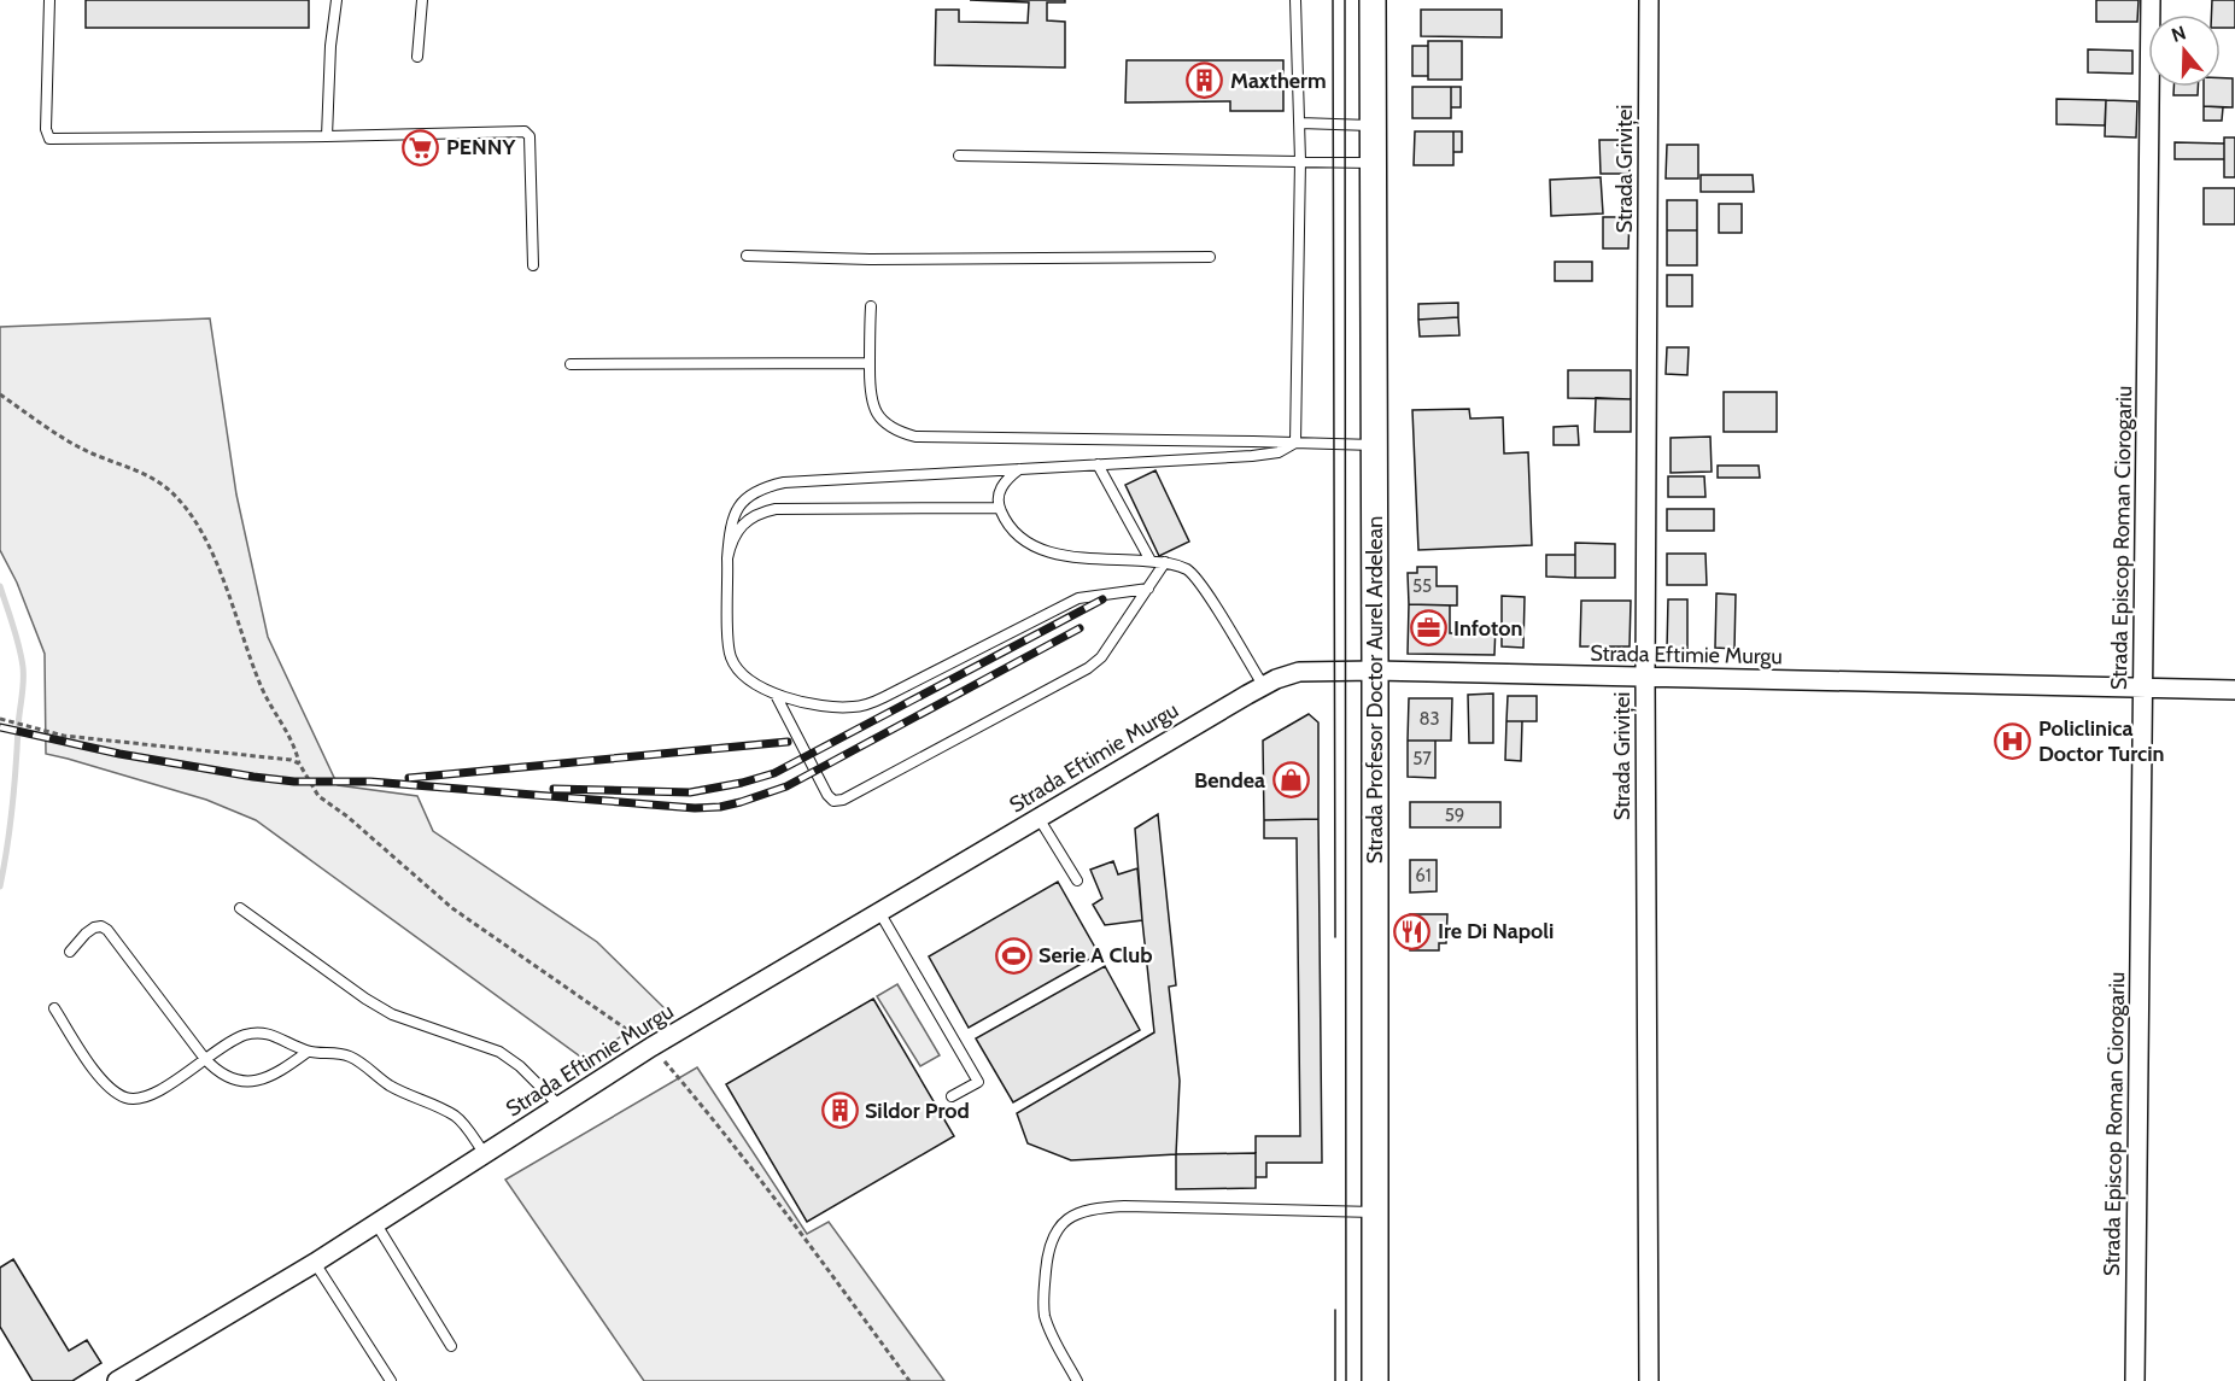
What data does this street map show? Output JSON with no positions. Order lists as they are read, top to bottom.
{
  "streets": {
    "main road": ["Strada Profesor Doctor Aurel Ardelean"],
    "street": ["Strada Griviței", "Strada Episcop Roman Ciorogariu", "Strada Eftimie Murgu"]
  },
  "crossings": [
    ["Strada Griviței", "Strada Eftimie Murgu"],
    ["Strada Episcop Roman Ciorogariu", "Strada Eftimie Murgu"],
    ["Strada Eftimie Murgu", "Strada Profesor Doctor Aurel Ardelean"]
  ],
  "places": {
    "building": ["Maxtherm", "Sildor Prod"],
    "supermarket": ["PENNY"],
    "office": ["Infoton"],
    "hospital": ["Policlinica Doctor Turcin"],
    "shop": ["Bendea"],
    "restaurant": ["Ire Di Napoli"],
    "sports": ["Serie A Club"]
  },
  "house_numbers": [
    "55",
    "83",
    "57",
    "59",
    "61"
  ],
  "north": "top"
}
